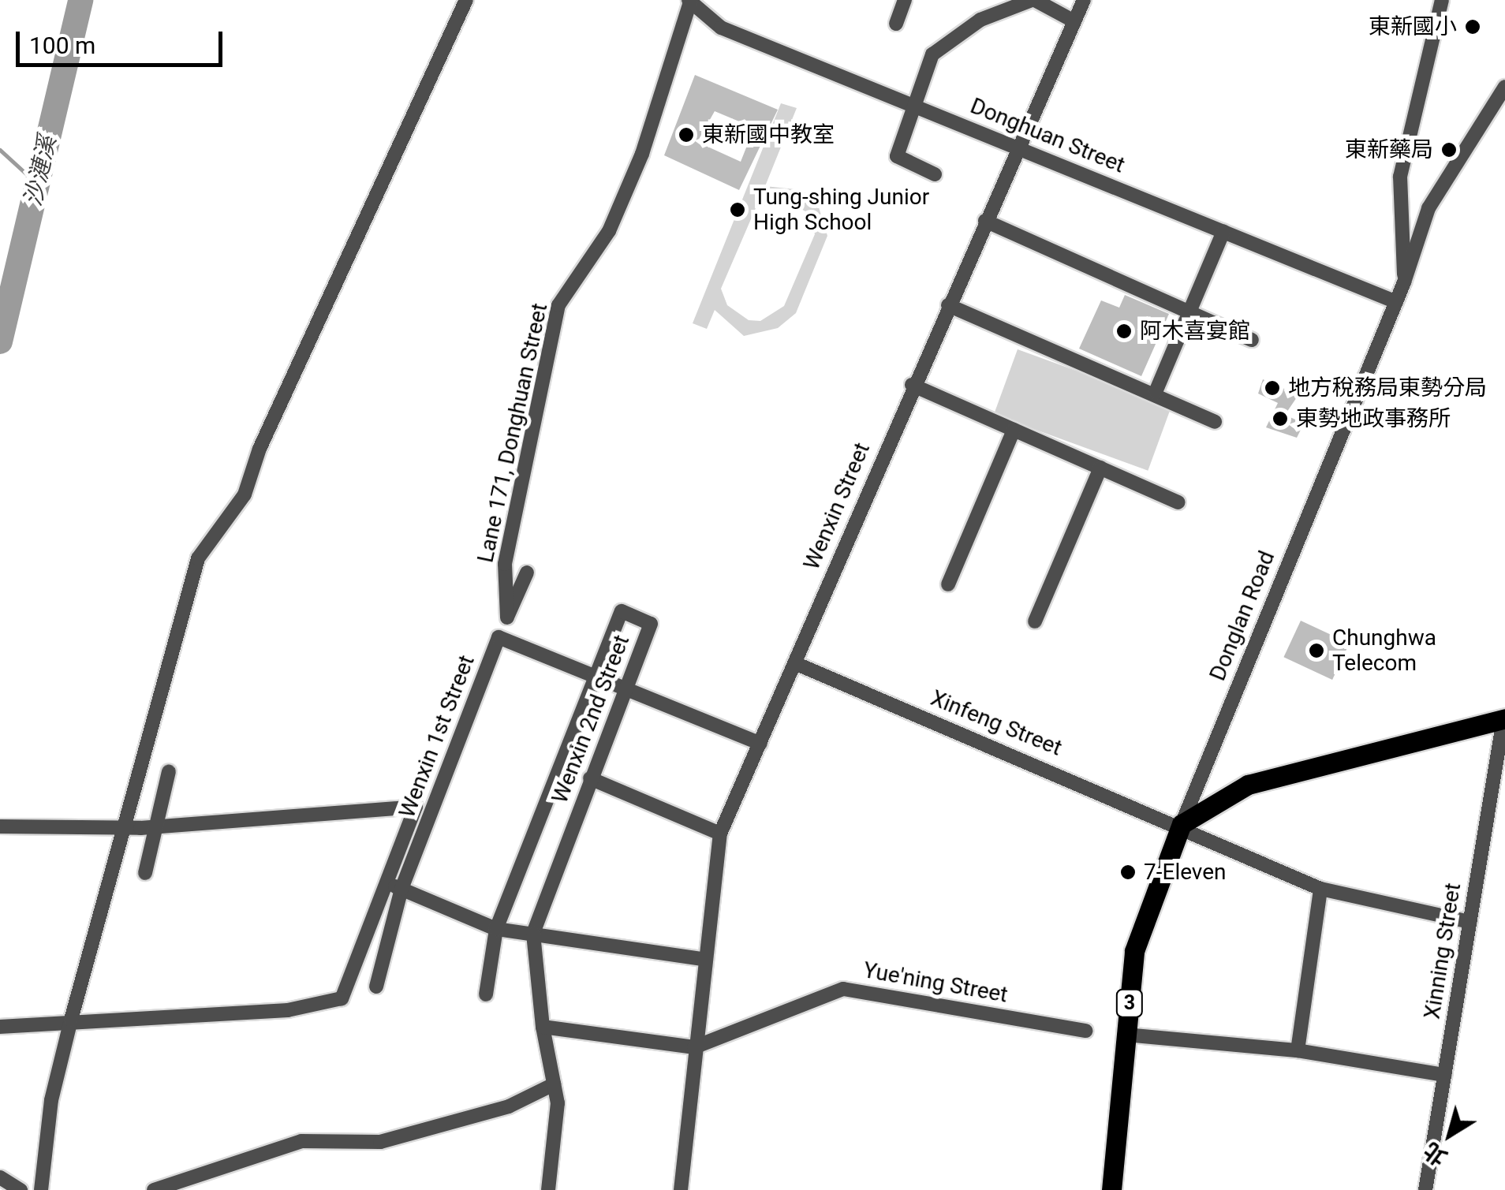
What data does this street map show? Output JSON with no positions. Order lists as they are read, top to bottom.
{
  "streets": {
    "main road": ["Donglan Road", "3"],
    "street": [
      "Donghuan Street",
      "Lane 171, Donghuan Street",
      "Wenxin Street",
      "Wenxin 2nd Street",
      "Xinfeng Street",
      "Wenxin 1st Street",
      "Xinning Street",
      "Yue'ning Street"
    ]
  },
  "crossings": [
    ["Donghuan Street", "Lane 171, Donghuan Street"],
    ["Donghuan Street", "Wenxin Street"],
    ["Donghuan Street", "Donglan Road"],
    ["Wenxin Street", "Xinfeng Street"],
    ["Wenxin Street", "Wenxin 1st Street"],
    ["Wenxin Street", "Yue'ning Street"],
    ["Donglan Road", "Xinfeng Street"],
    ["Wenxin 2nd Street", "Wenxin 1st Street"],
    ["Wenxin 2nd Street", "Yue'ning Street"],
    ["Xinfeng Street", "Xinning Street"]
  ],
  "water": ["沙漣溪"],
  "places": [
    "東新國小",
    "東新國中教室",
    "東新藥局",
    "Tung-shing Junior High School",
    "阿木喜宴館",
    "地方稅務局東勢分局",
    "東勢地政事務所",
    "Chunghwa Telecom",
    "7-Eleven"
  ],
  "scale_bar": "100 m",
  "north": "bottom left"
}
